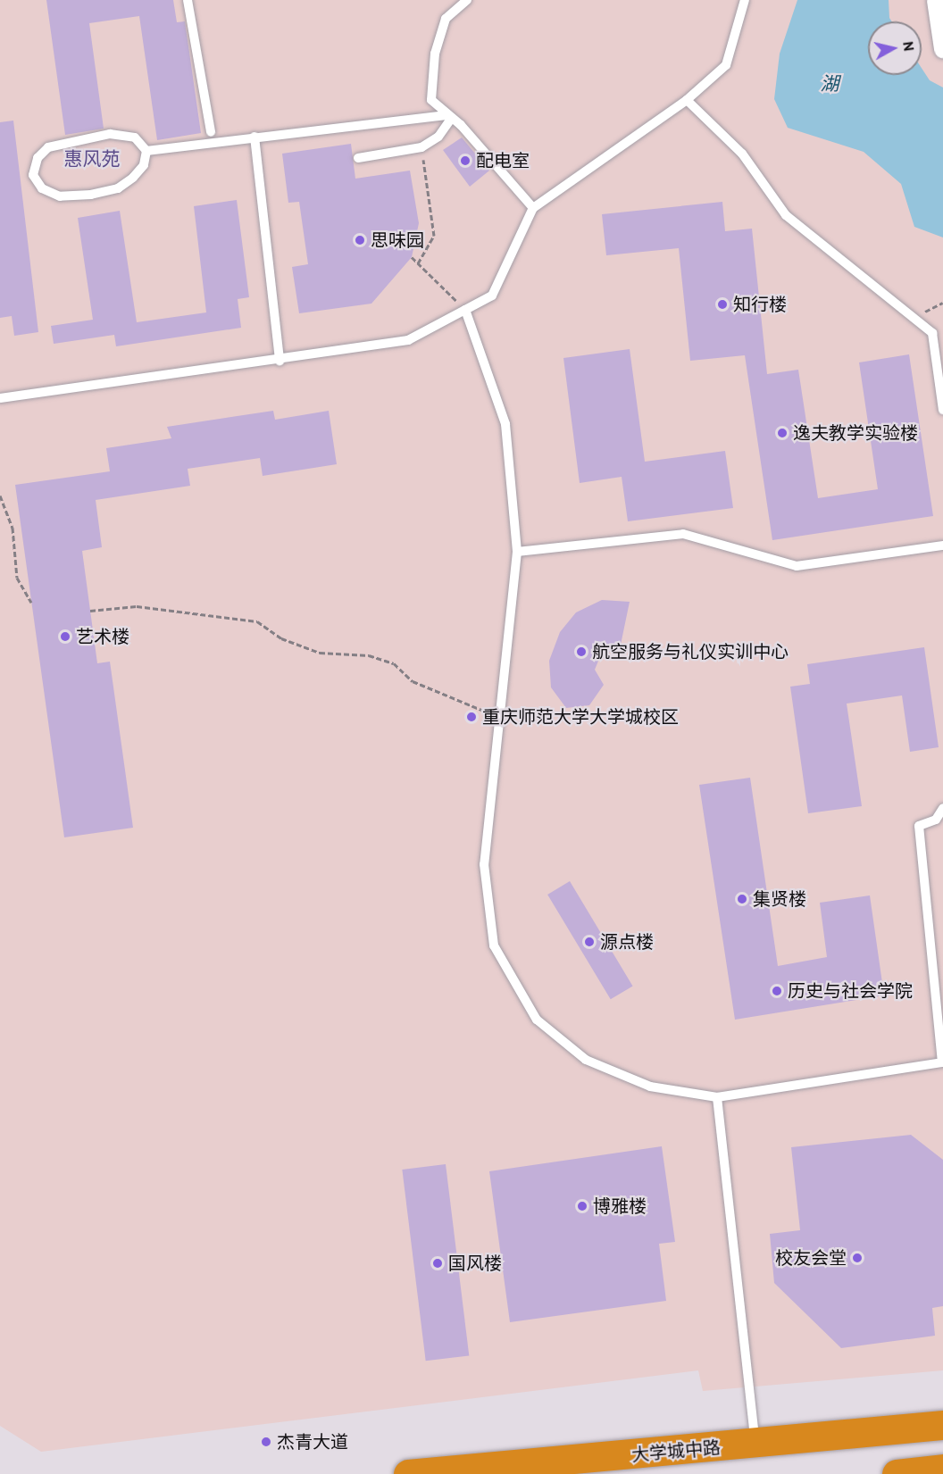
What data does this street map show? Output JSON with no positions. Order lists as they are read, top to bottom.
{
  "streets": {
    "highway": ["大学城中路"]
  },
  "districts": ["惠风苑"],
  "water": ["湖"],
  "places": [
    "配电室",
    "思味园",
    "知行楼",
    "逸夫教学实验楼",
    "艺术楼",
    "航空服务与礼仪实训中心",
    "重庆师范大学大学城校区",
    "集贤楼",
    "源点楼",
    "历史与社会学院",
    "博雅楼",
    "校友会堂",
    "国风楼",
    "杰青大道"
  ],
  "north": "right"
}
